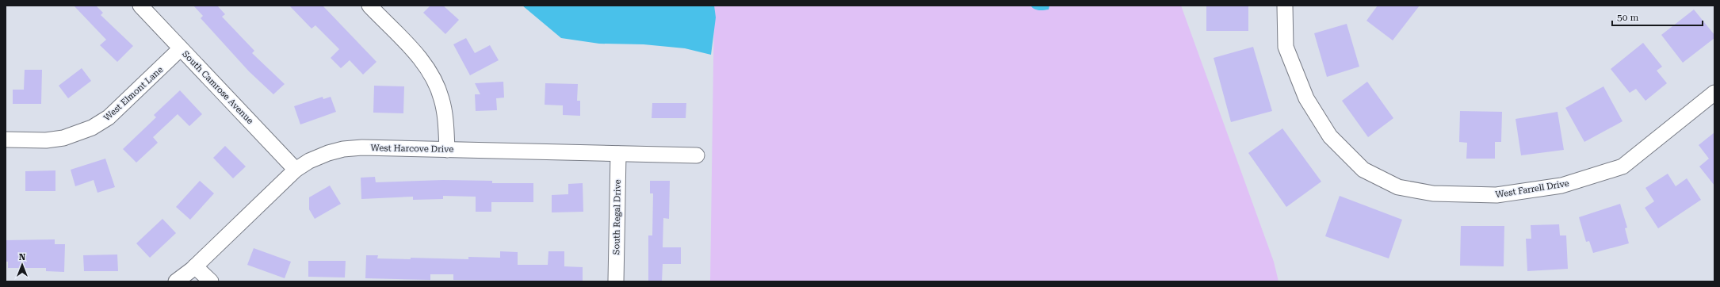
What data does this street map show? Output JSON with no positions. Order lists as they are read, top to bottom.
{
  "streets": {
    "street": [
      "South Camrose Avenue",
      "West Elmont Lane",
      "West Harcove Drive",
      "West Farrell Drive",
      "South Regal Drive"
    ]
  },
  "crossings": [
    ["South Camrose Avenue", "West Elmont Lane"],
    ["South Camrose Avenue", "West Harcove Drive"],
    ["West Harcove Drive", "South Regal Drive"]
  ],
  "scale_bar": "50 m",
  "north": "top"
}
